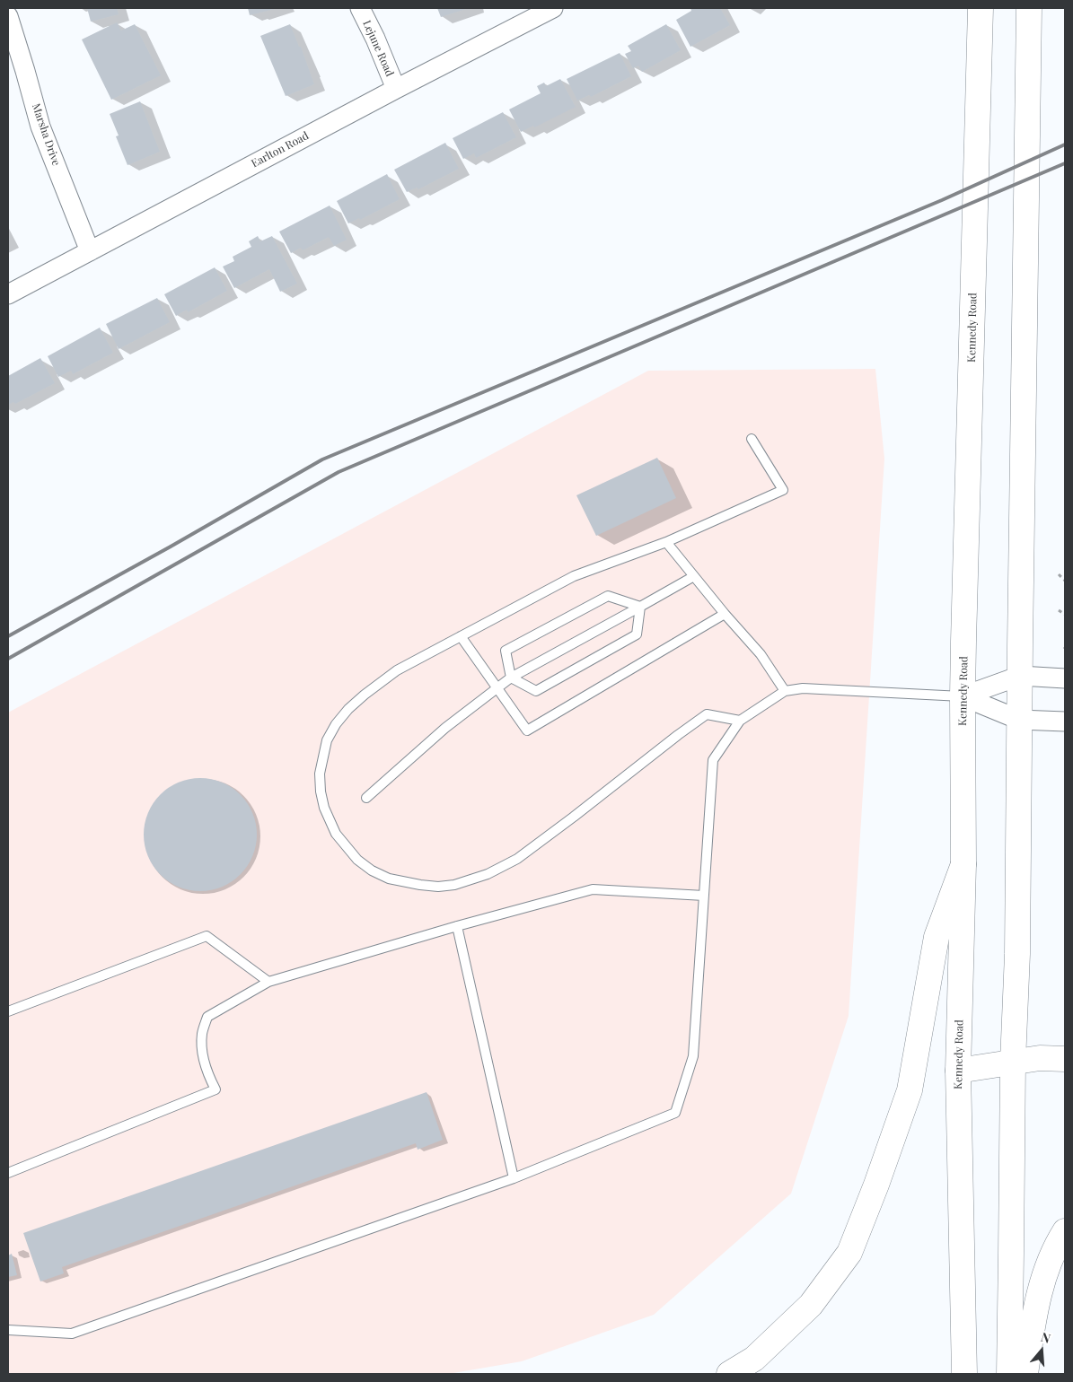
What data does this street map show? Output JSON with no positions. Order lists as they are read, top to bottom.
{
  "streets": {
    "main road": ["Kennedy Road"],
    "street": ["Lejune Road", "Marsha Drive", "Earlton Road"]
  },
  "crossings": [
    ["Lejune Road", "Earlton Road"],
    ["Marsha Drive", "Earlton Road"]
  ],
  "north": "top"
}
